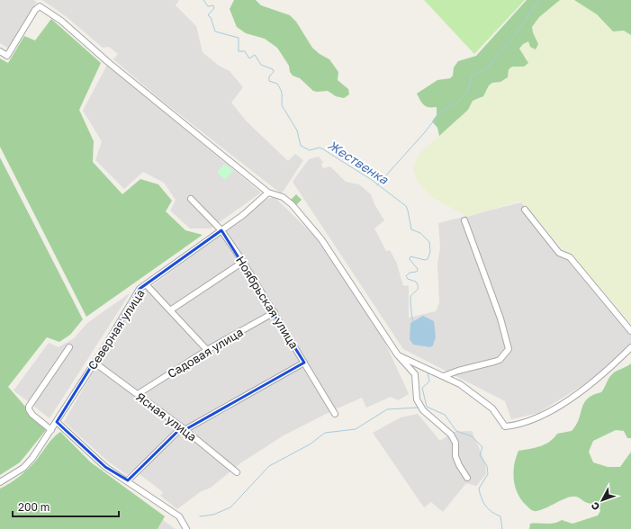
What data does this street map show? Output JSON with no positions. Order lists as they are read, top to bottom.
{
  "streets": {
    "street": [
      "Ноябрьская улица",
      "Северная улица",
      "Садовая улица",
      "Ясная улица"
    ]
  },
  "crossings": [
    ["Ноябрьская улица", "Северная улица"],
    ["Ноябрьская улица", "Садовая улица"],
    ["Северная улица", "Ясная улица"],
    ["Садовая улица", "Ясная улица"]
  ],
  "water": ["Жественка"],
  "scale_bar": "200 m",
  "north": "bottom left"
}
